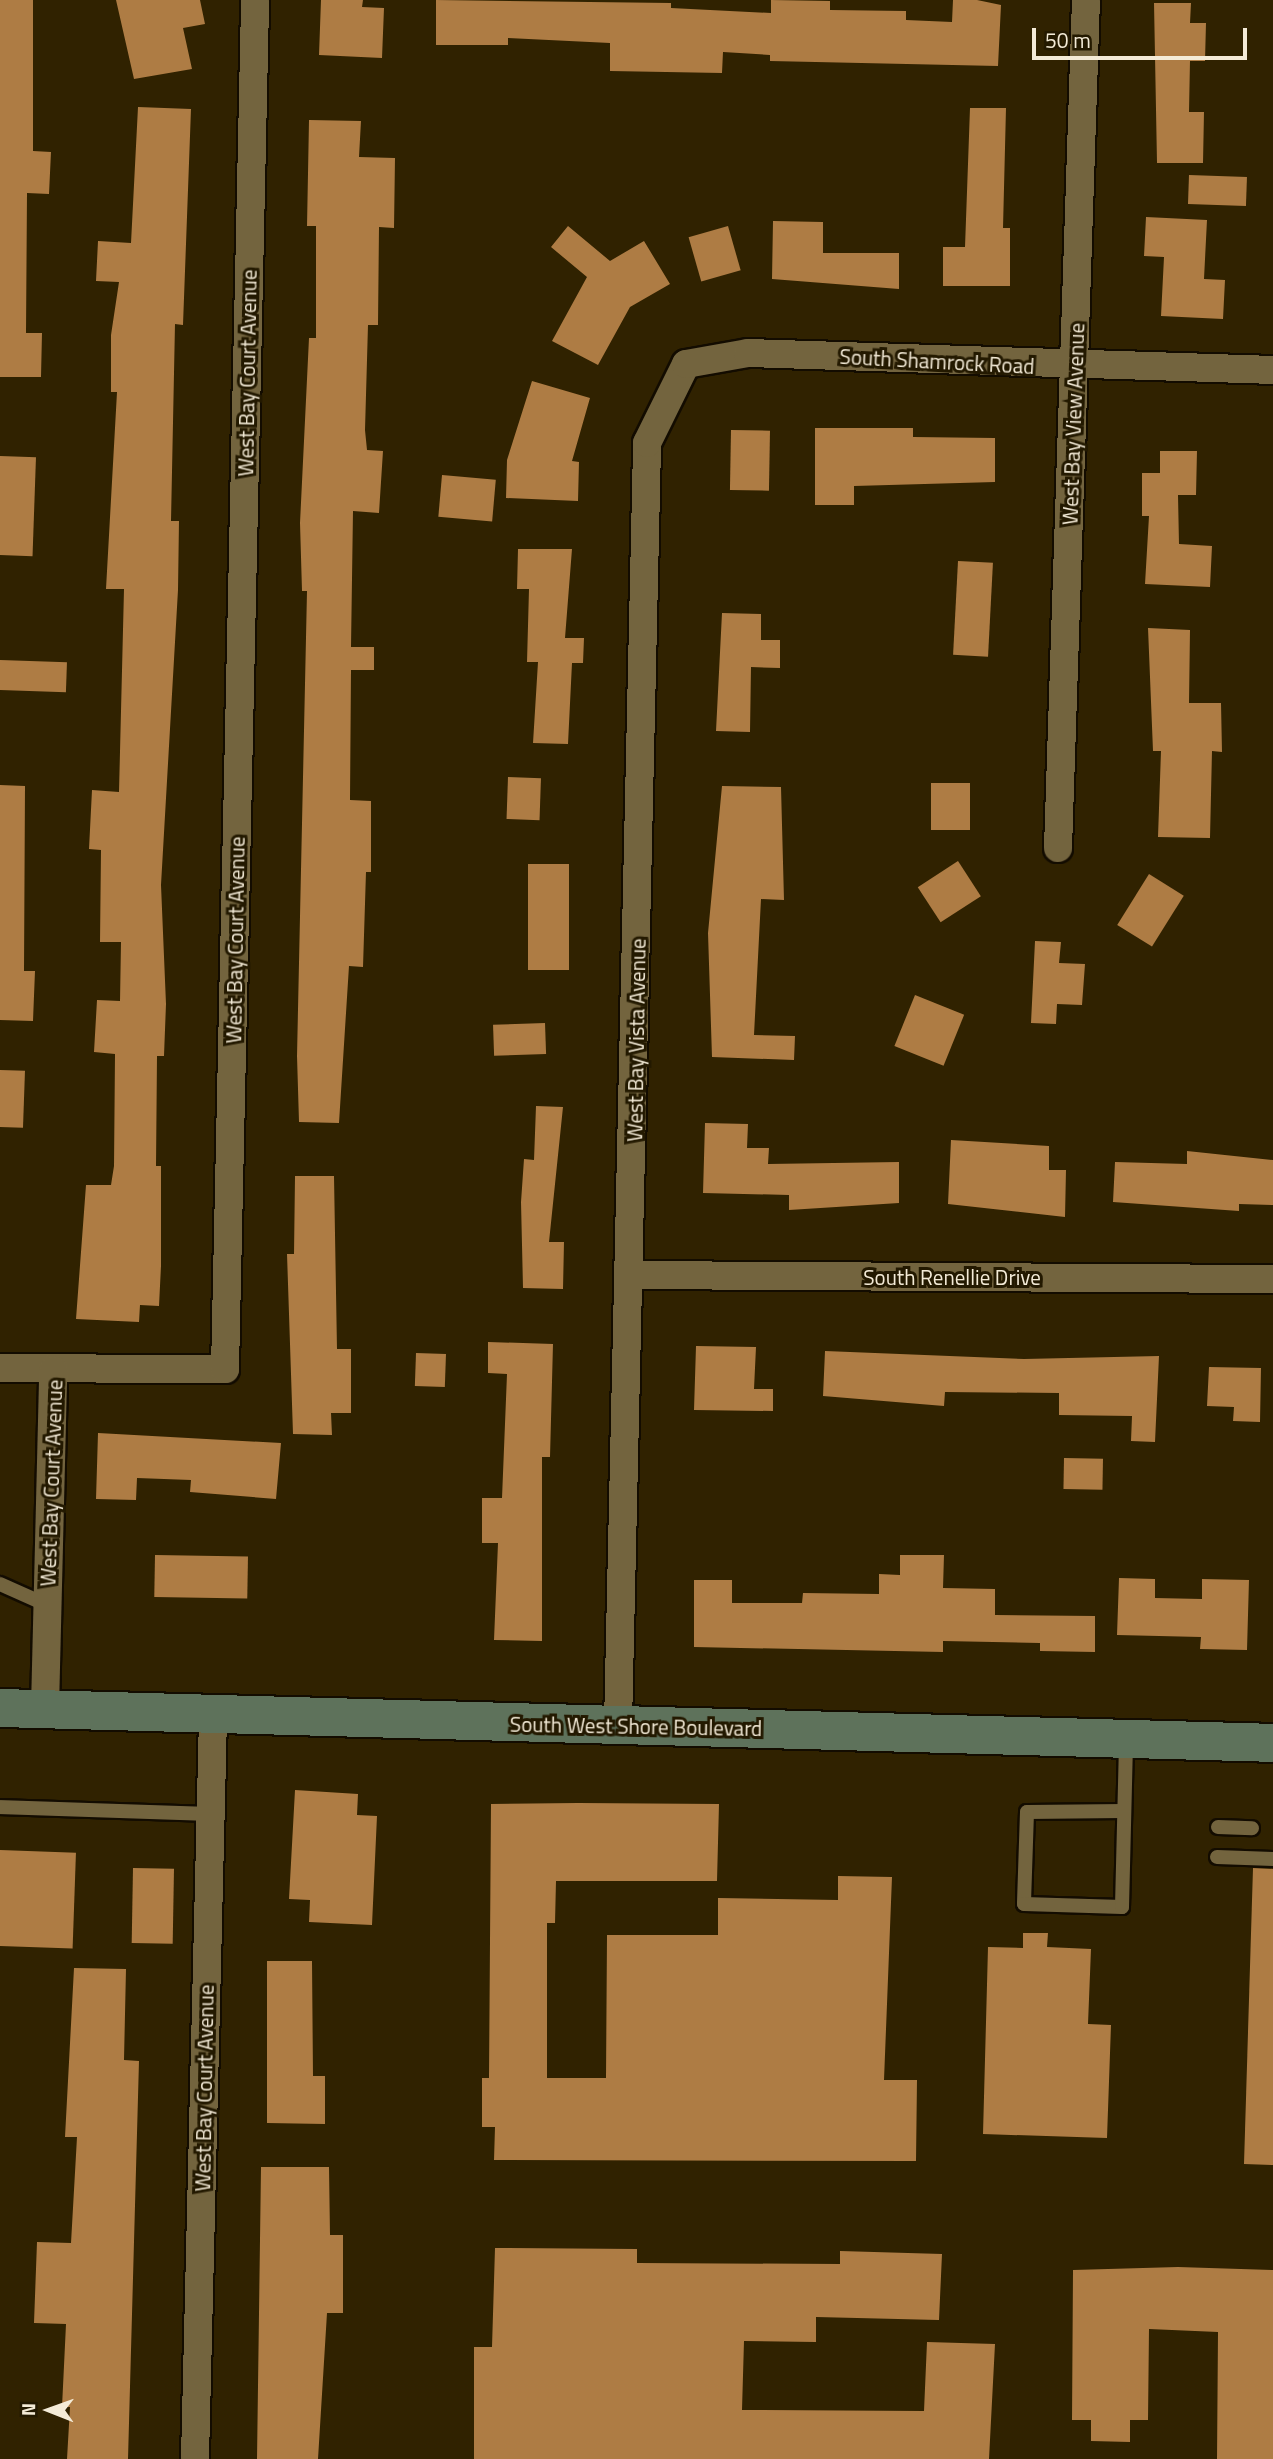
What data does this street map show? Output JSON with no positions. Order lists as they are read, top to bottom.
{
  "streets": {
    "street": [
      "South Shamrock Road",
      "West Bay Court Avenue",
      "West Bay View Avenue",
      "West Bay Vista Avenue",
      "South Renellie Drive",
      "South West Shore Boulevard"
    ]
  },
  "crossings": [
    ["South Shamrock Road", "West Bay View Avenue"],
    ["South Shamrock Road", "West Bay Vista Avenue"],
    ["West Bay Court Avenue", "South West Shore Boulevard"],
    ["West Bay Vista Avenue", "South Renellie Drive"],
    ["West Bay Vista Avenue", "South West Shore Boulevard"]
  ],
  "scale_bar": "50 m",
  "north": "left"
}
